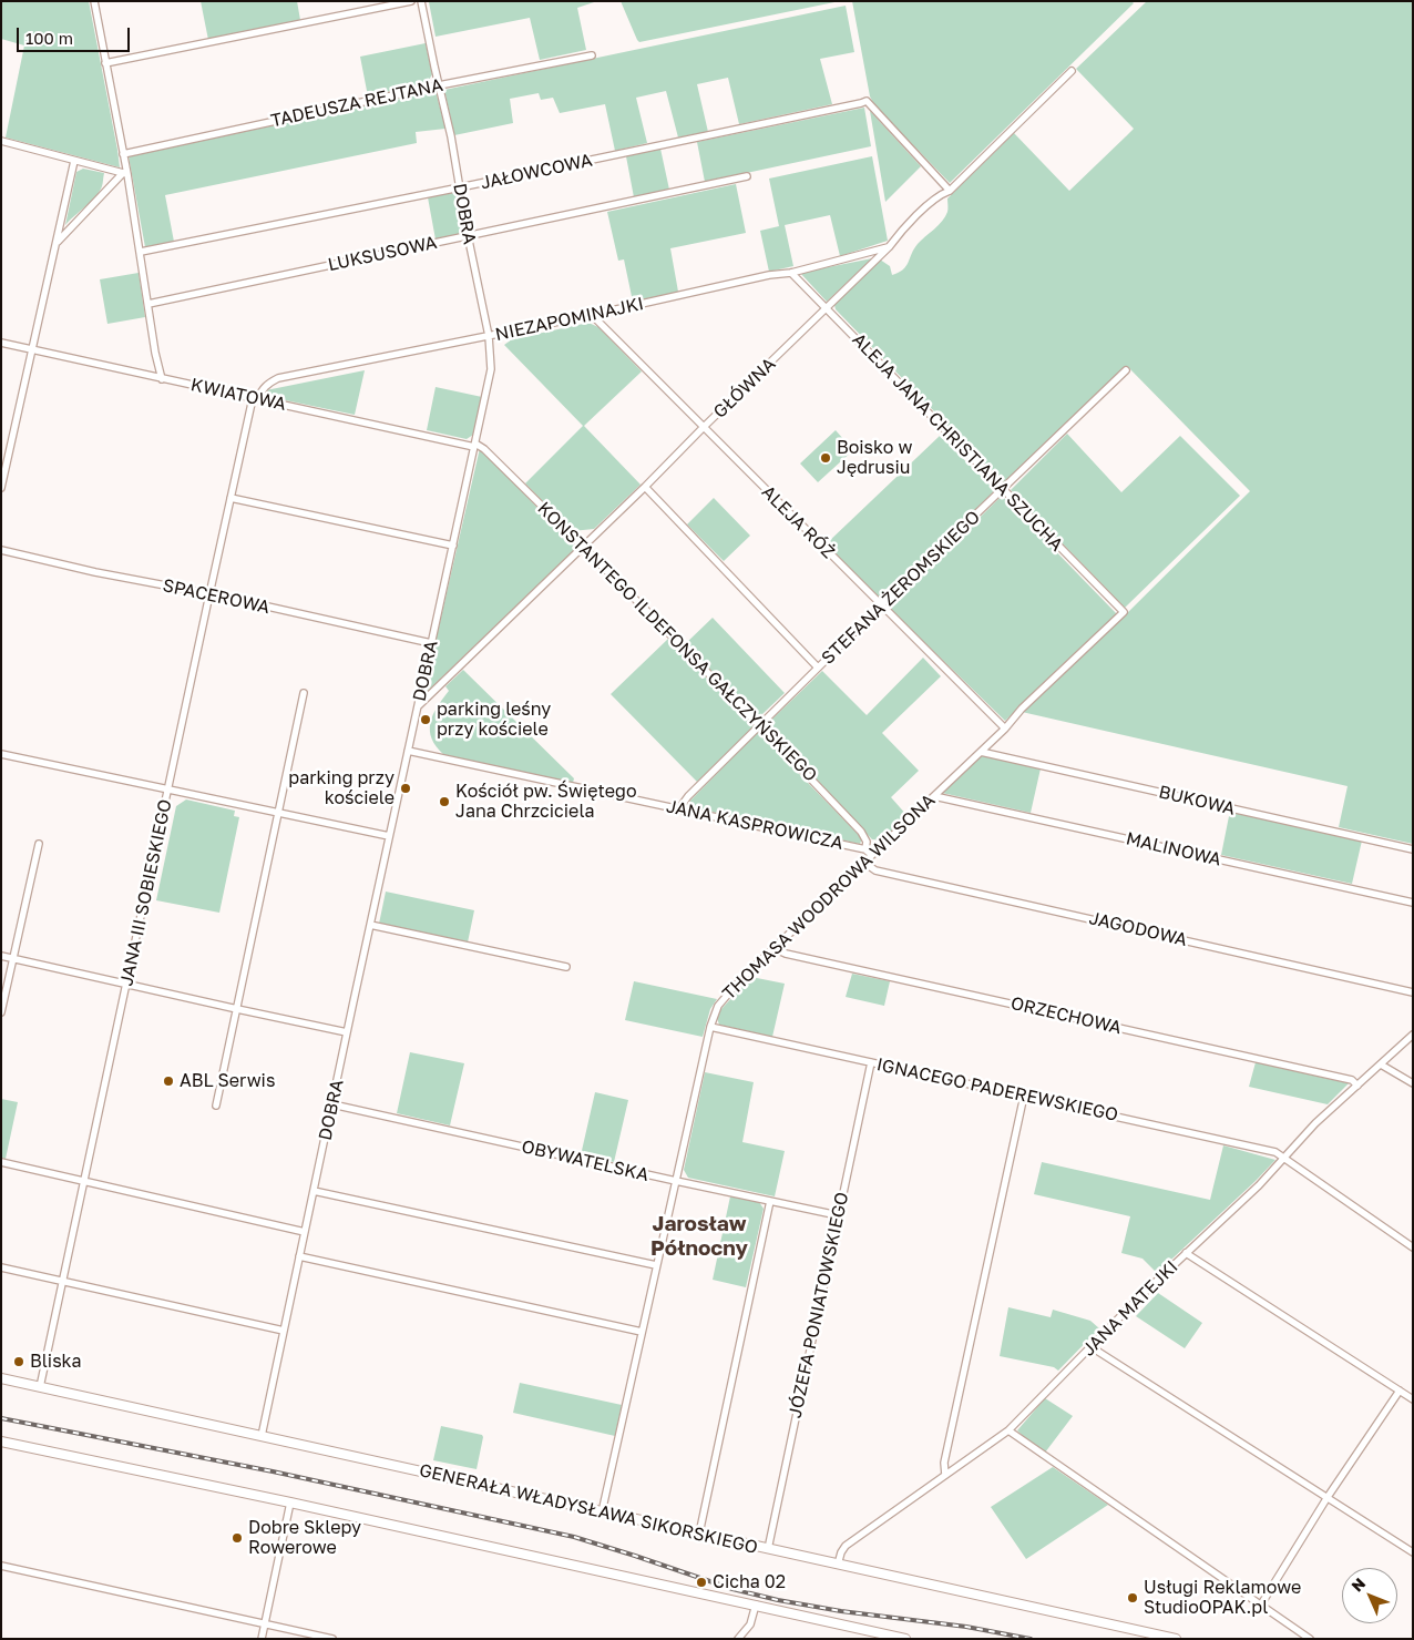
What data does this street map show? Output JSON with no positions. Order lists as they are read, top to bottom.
{
  "streets": {
    "main road": ["GENERAŁA WŁADYSŁAWA SIKORSKIEGO"],
    "street": [
      "TADEUSZA REJTANA",
      "JAŁOWCOWA",
      "DOBRA",
      "LUKSUSOWA",
      "NIEZAPOMINAJKI",
      "GŁÓWNA",
      "KWIATOWA",
      "ALEJA JANA CHRISTIANA SZUCHA",
      "ALEJA RÓŻ",
      "STEFANA ŻEROMSKIEGO",
      "SPACEROWA",
      "KONSTANTEGO ILDEFONSA GAŁCZYŃSKIEGO",
      "BUKOWA",
      "JANA KASPROWICZA",
      "MALINOWA",
      "JANA III SOBIESKIEGO",
      "THOMASA WOODROWA WILSONA",
      "JAGODOWA",
      "ORZECHOWA",
      "IGNACEGO PADEREWSKIEGO",
      "OBYWATELSKA",
      "JÓZEFA PONIATOWSKIEGO",
      "JANA MATEJKI"
    ]
  },
  "crossings": [
    ["TADEUSZA REJTANA", "DOBRA"],
    ["JAŁOWCOWA", "DOBRA"],
    ["JAŁOWCOWA", "GŁÓWNA"],
    ["DOBRA", "LUKSUSOWA"],
    ["DOBRA", "NIEZAPOMINAJKI"],
    ["DOBRA", "GŁÓWNA"],
    ["DOBRA", "KWIATOWA"],
    ["DOBRA", "SPACEROWA"],
    ["DOBRA", "KONSTANTEGO ILDEFONSA GAŁCZYŃSKIEGO"],
    ["DOBRA", "JANA KASPROWICZA"],
    ["DOBRA", "OBYWATELSKA"],
    ["DOBRA", "GENERAŁA WŁADYSŁAWA SIKORSKIEGO"],
    ["NIEZAPOMINAJKI", "GŁÓWNA"],
    ["NIEZAPOMINAJKI", "KWIATOWA"],
    ["NIEZAPOMINAJKI", "ALEJA JANA CHRISTIANA SZUCHA"],
    ["NIEZAPOMINAJKI", "ALEJA RÓŻ"],
    ["NIEZAPOMINAJKI", "JANA III SOBIESKIEGO"],
    ["GŁÓWNA", "ALEJA JANA CHRISTIANA SZUCHA"],
    ["GŁÓWNA", "ALEJA RÓŻ"],
    ["GŁÓWNA", "KONSTANTEGO ILDEFONSA GAŁCZYŃSKIEGO"],
    ["KWIATOWA", "KONSTANTEGO ILDEFONSA GAŁCZYŃSKIEGO"],
    ["KWIATOWA", "JANA III SOBIESKIEGO"],
    ["ALEJA JANA CHRISTIANA SZUCHA", "STEFANA ŻEROMSKIEGO"],
    ["ALEJA JANA CHRISTIANA SZUCHA", "THOMASA WOODROWA WILSONA"],
    ["ALEJA RÓŻ", "STEFANA ŻEROMSKIEGO"],
    ["ALEJA RÓŻ", "THOMASA WOODROWA WILSONA"],
    ["STEFANA ŻEROMSKIEGO", "KONSTANTEGO ILDEFONSA GAŁCZYŃSKIEGO"],
    ["STEFANA ŻEROMSKIEGO", "JANA KASPROWICZA"],
    ["SPACEROWA", "JANA III SOBIESKIEGO"],
    ["KONSTANTEGO ILDEFONSA GAŁCZYŃSKIEGO", "JANA KASPROWICZA"],
    ["BUKOWA", "THOMASA WOODROWA WILSONA"],
    ["JANA KASPROWICZA", "THOMASA WOODROWA WILSONA"],
    ["MALINOWA", "THOMASA WOODROWA WILSONA"],
    ["JANA III SOBIESKIEGO", "GENERAŁA WŁADYSŁAWA SIKORSKIEGO"],
    ["THOMASA WOODROWA WILSONA", "JAGODOWA"],
    ["THOMASA WOODROWA WILSONA", "ORZECHOWA"],
    ["THOMASA WOODROWA WILSONA", "IGNACEGO PADEREWSKIEGO"],
    ["THOMASA WOODROWA WILSONA", "OBYWATELSKA"],
    ["THOMASA WOODROWA WILSONA", "GENERAŁA WŁADYSŁAWA SIKORSKIEGO"],
    ["ORZECHOWA", "JANA MATEJKI"],
    ["IGNACEGO PADEREWSKIEGO", "JÓZEFA PONIATOWSKIEGO"],
    ["IGNACEGO PADEREWSKIEGO", "JANA MATEJKI"],
    ["OBYWATELSKA", "JÓZEFA PONIATOWSKIEGO"],
    ["JÓZEFA PONIATOWSKIEGO", "GENERAŁA WŁADYSŁAWA SIKORSKIEGO"],
    ["JANA MATEJKI", "GENERAŁA WŁADYSŁAWA SIKORSKIEGO"]
  ],
  "districts": ["Jarosław Północny"],
  "places": [
    "Boisko w Jędrusiu",
    "parking leśny przy kościele",
    "parking przy kościele",
    "Kościół pw. Świętego Jana Chrzciciela",
    "ABL Serwis",
    "Bliska",
    "Dobre Sklepy Rowerowe",
    "Cicha 02",
    "Usługi Reklamowe StudioOPAK.pl"
  ],
  "scale_bar": "100 m",
  "north": "top left"
}
